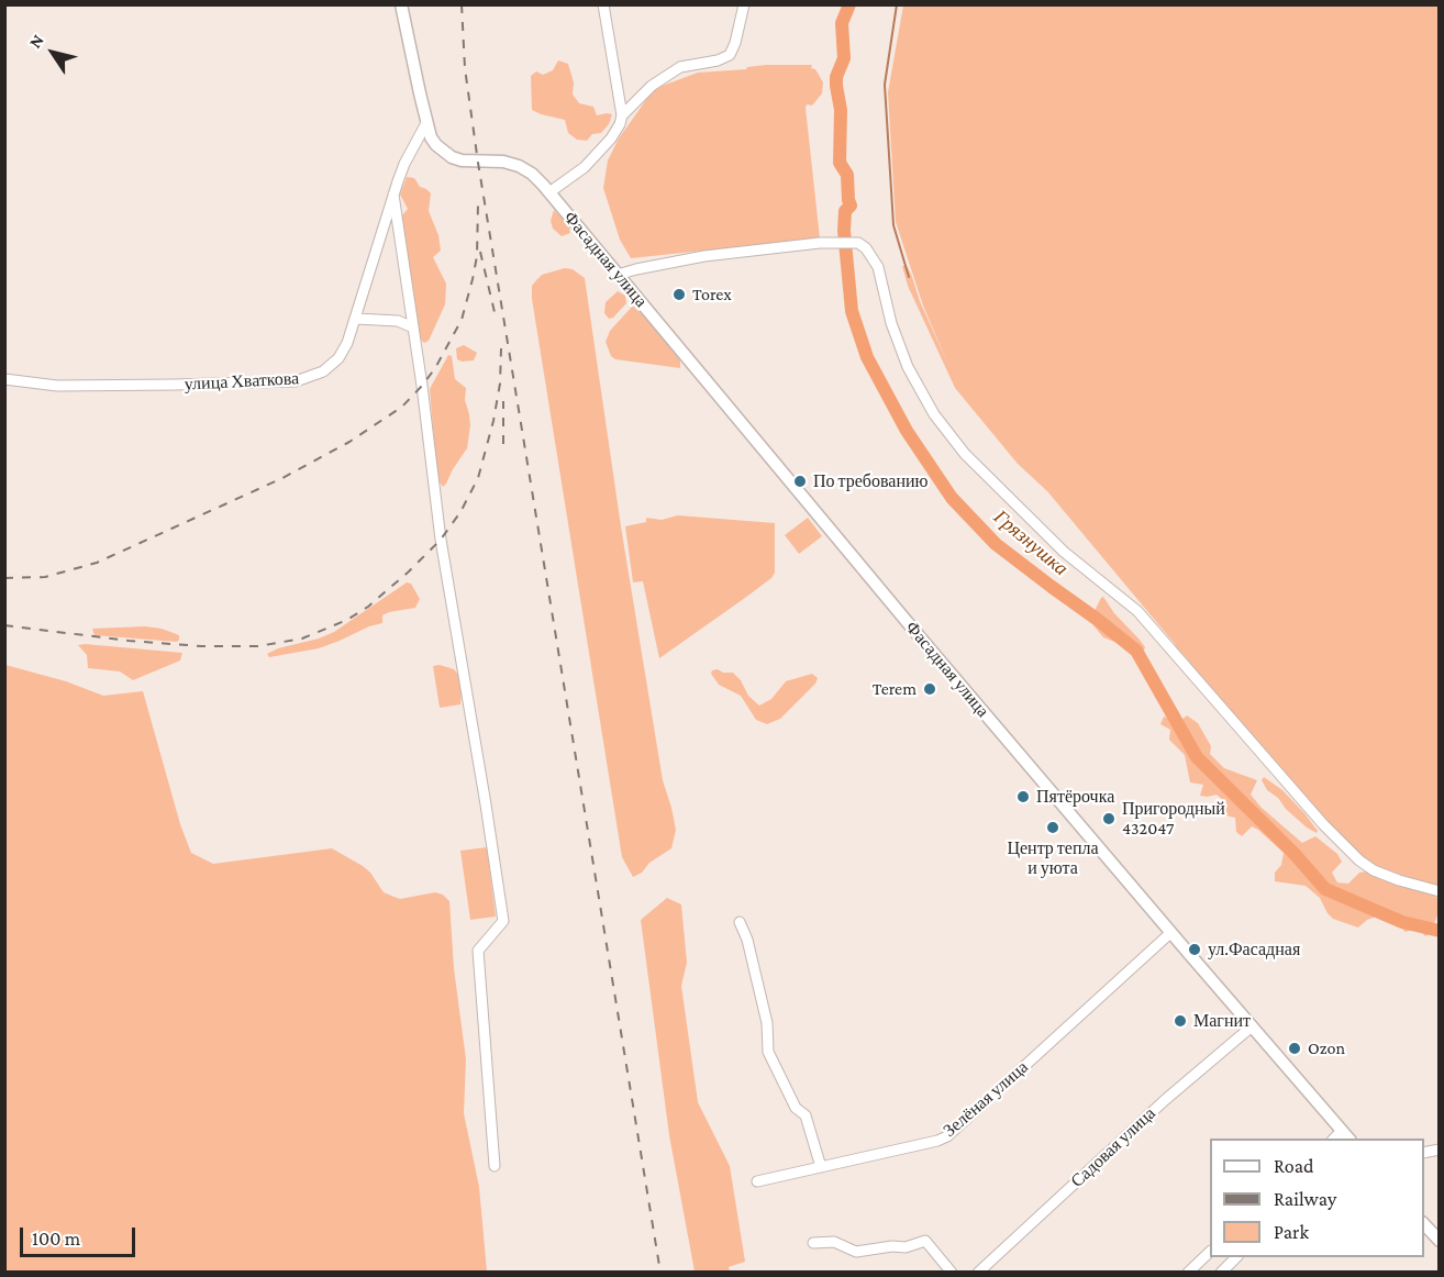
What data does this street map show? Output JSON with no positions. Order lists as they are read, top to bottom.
{
  "streets": {
    "main road": ["Фасадная улица"],
    "street": ["улица Хваткова", "Зелёная улица", "Садовая улица"]
  },
  "crossings": [
    ["Фасадная улица", "улица Хваткова"],
    ["Фасадная улица", "Зелёная улица"],
    ["Фасадная улица", "Садовая улица"]
  ],
  "water": ["Грязнушка"],
  "places": [
    "Torex",
    "По требованию",
    "Terem",
    "Пятёрочка",
    "Пригородный 432047",
    "Центр тепла и уюта",
    "ул.Фасадная",
    "Магнит",
    "Ozon"
  ],
  "legend": ["Road", "Railway", "Park"],
  "scale_bar": "100 m",
  "north": "top left"
}
